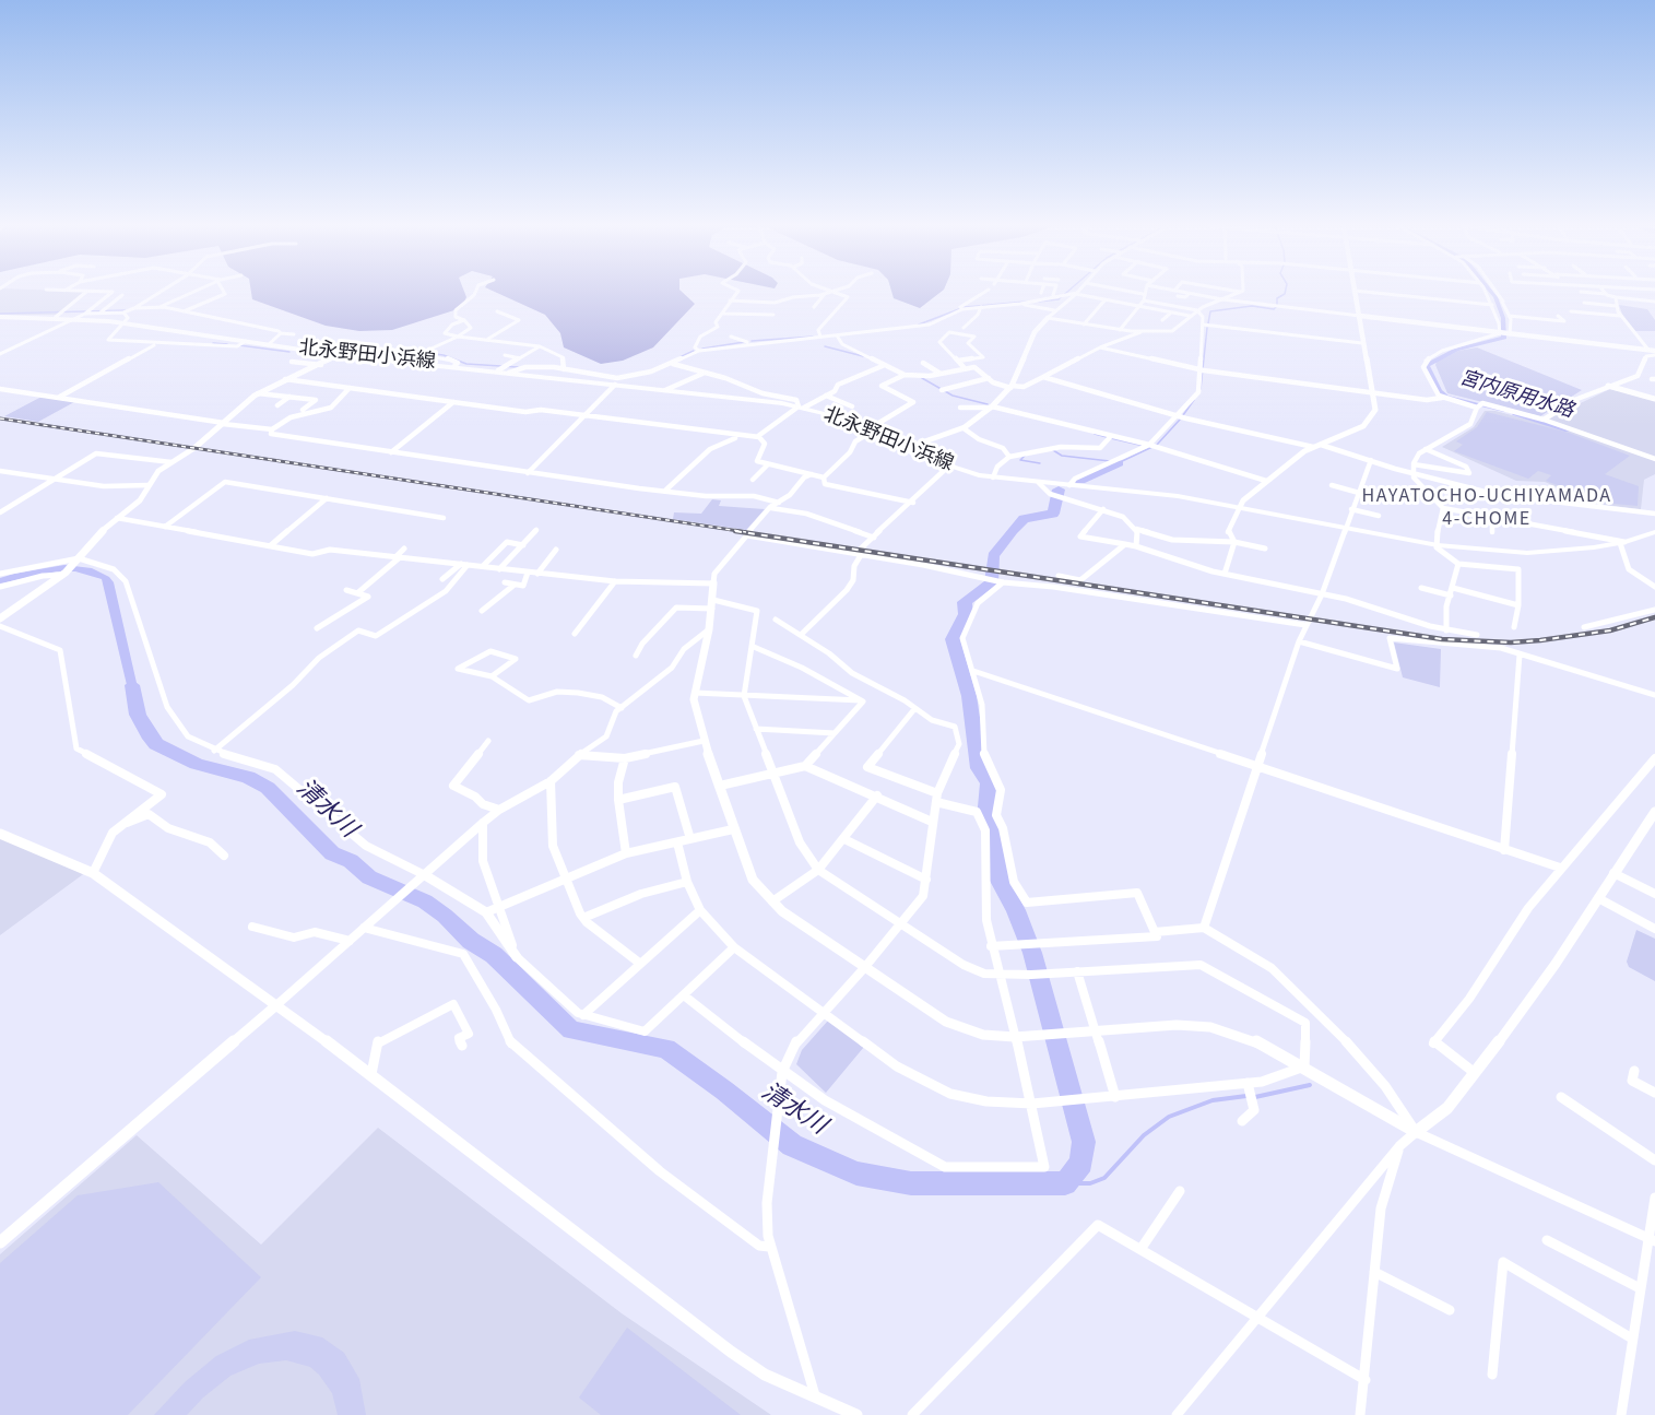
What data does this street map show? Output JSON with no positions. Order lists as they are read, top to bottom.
{
  "streets": {
    "main road": ["北永野田小浜線"]
  },
  "districts": ["HAYATOCHO-UCHIYAMADA 4-CHOME"],
  "water": ["宮内原用水路", "清水川"]
}
